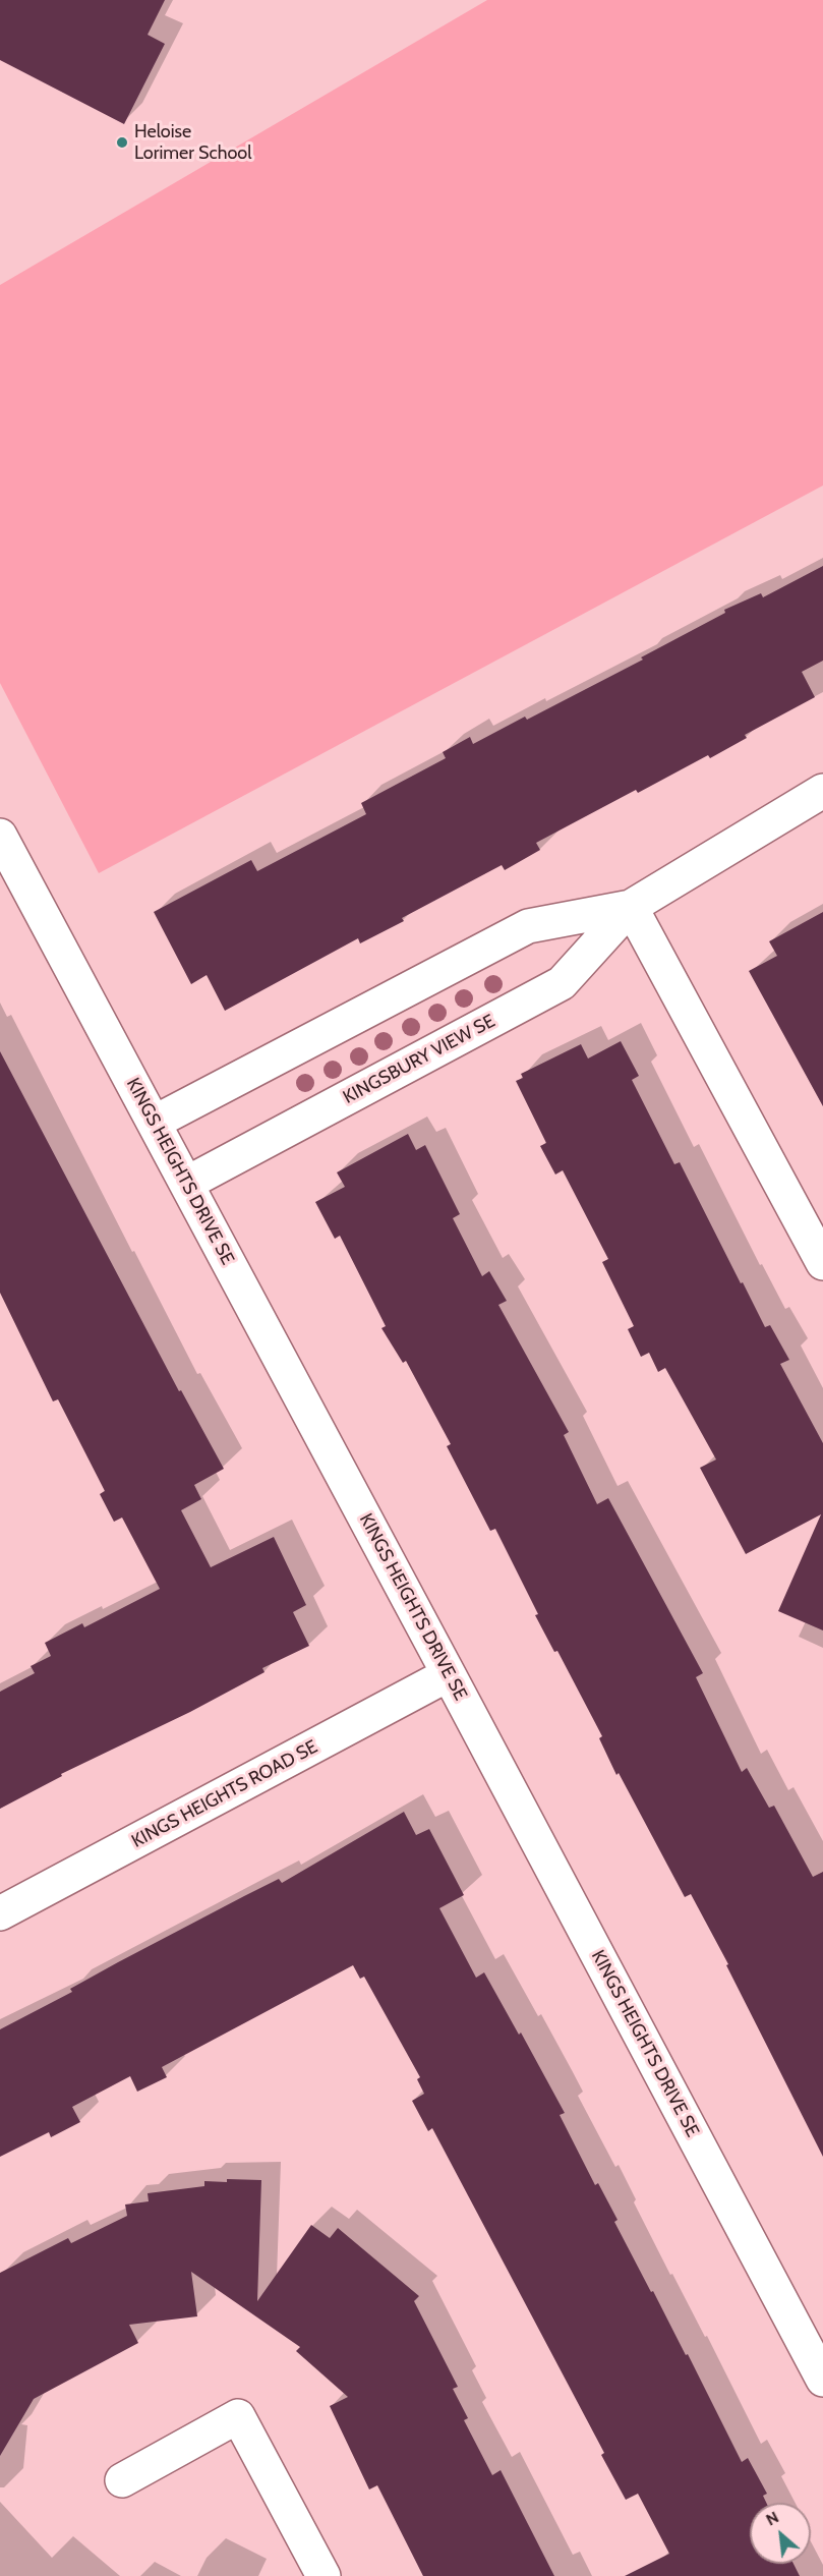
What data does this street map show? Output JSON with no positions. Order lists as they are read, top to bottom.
{
  "streets": {
    "street": ["KINGSBURY VIEW SE", "KINGS HEIGHTS DRIVE SE", "KINGS HEIGHTS ROAD SE"]
  },
  "crossings": [
    ["KINGSBURY VIEW SE", "KINGS HEIGHTS DRIVE SE"],
    ["KINGS HEIGHTS DRIVE SE", "KINGS HEIGHTS ROAD SE"]
  ],
  "places": ["Heloise Lorimer School"],
  "north": "top left"
}
